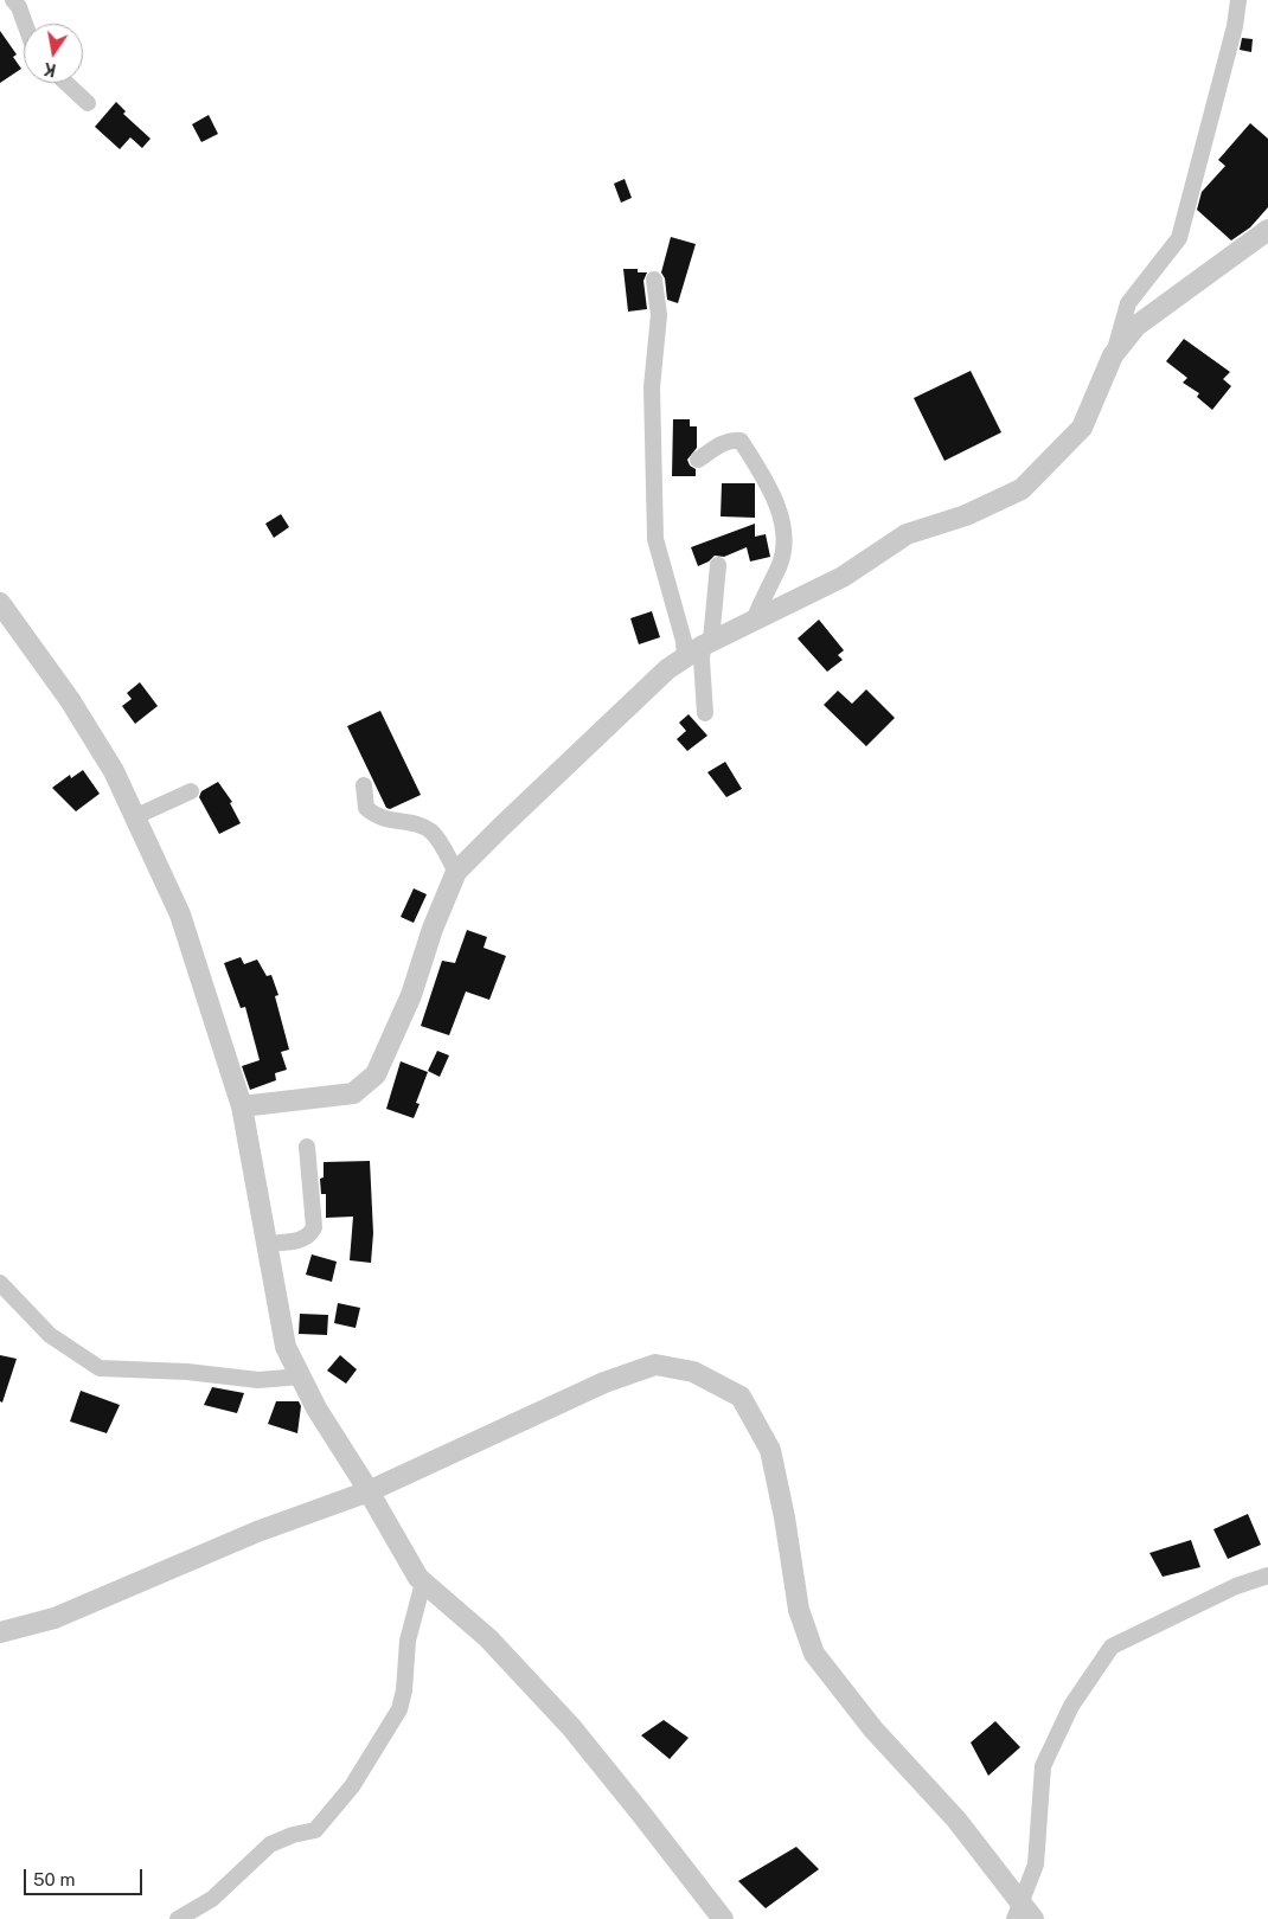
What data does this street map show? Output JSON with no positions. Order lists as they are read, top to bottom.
{
  "scale_bar": "50 m",
  "north": "bottom"
}
